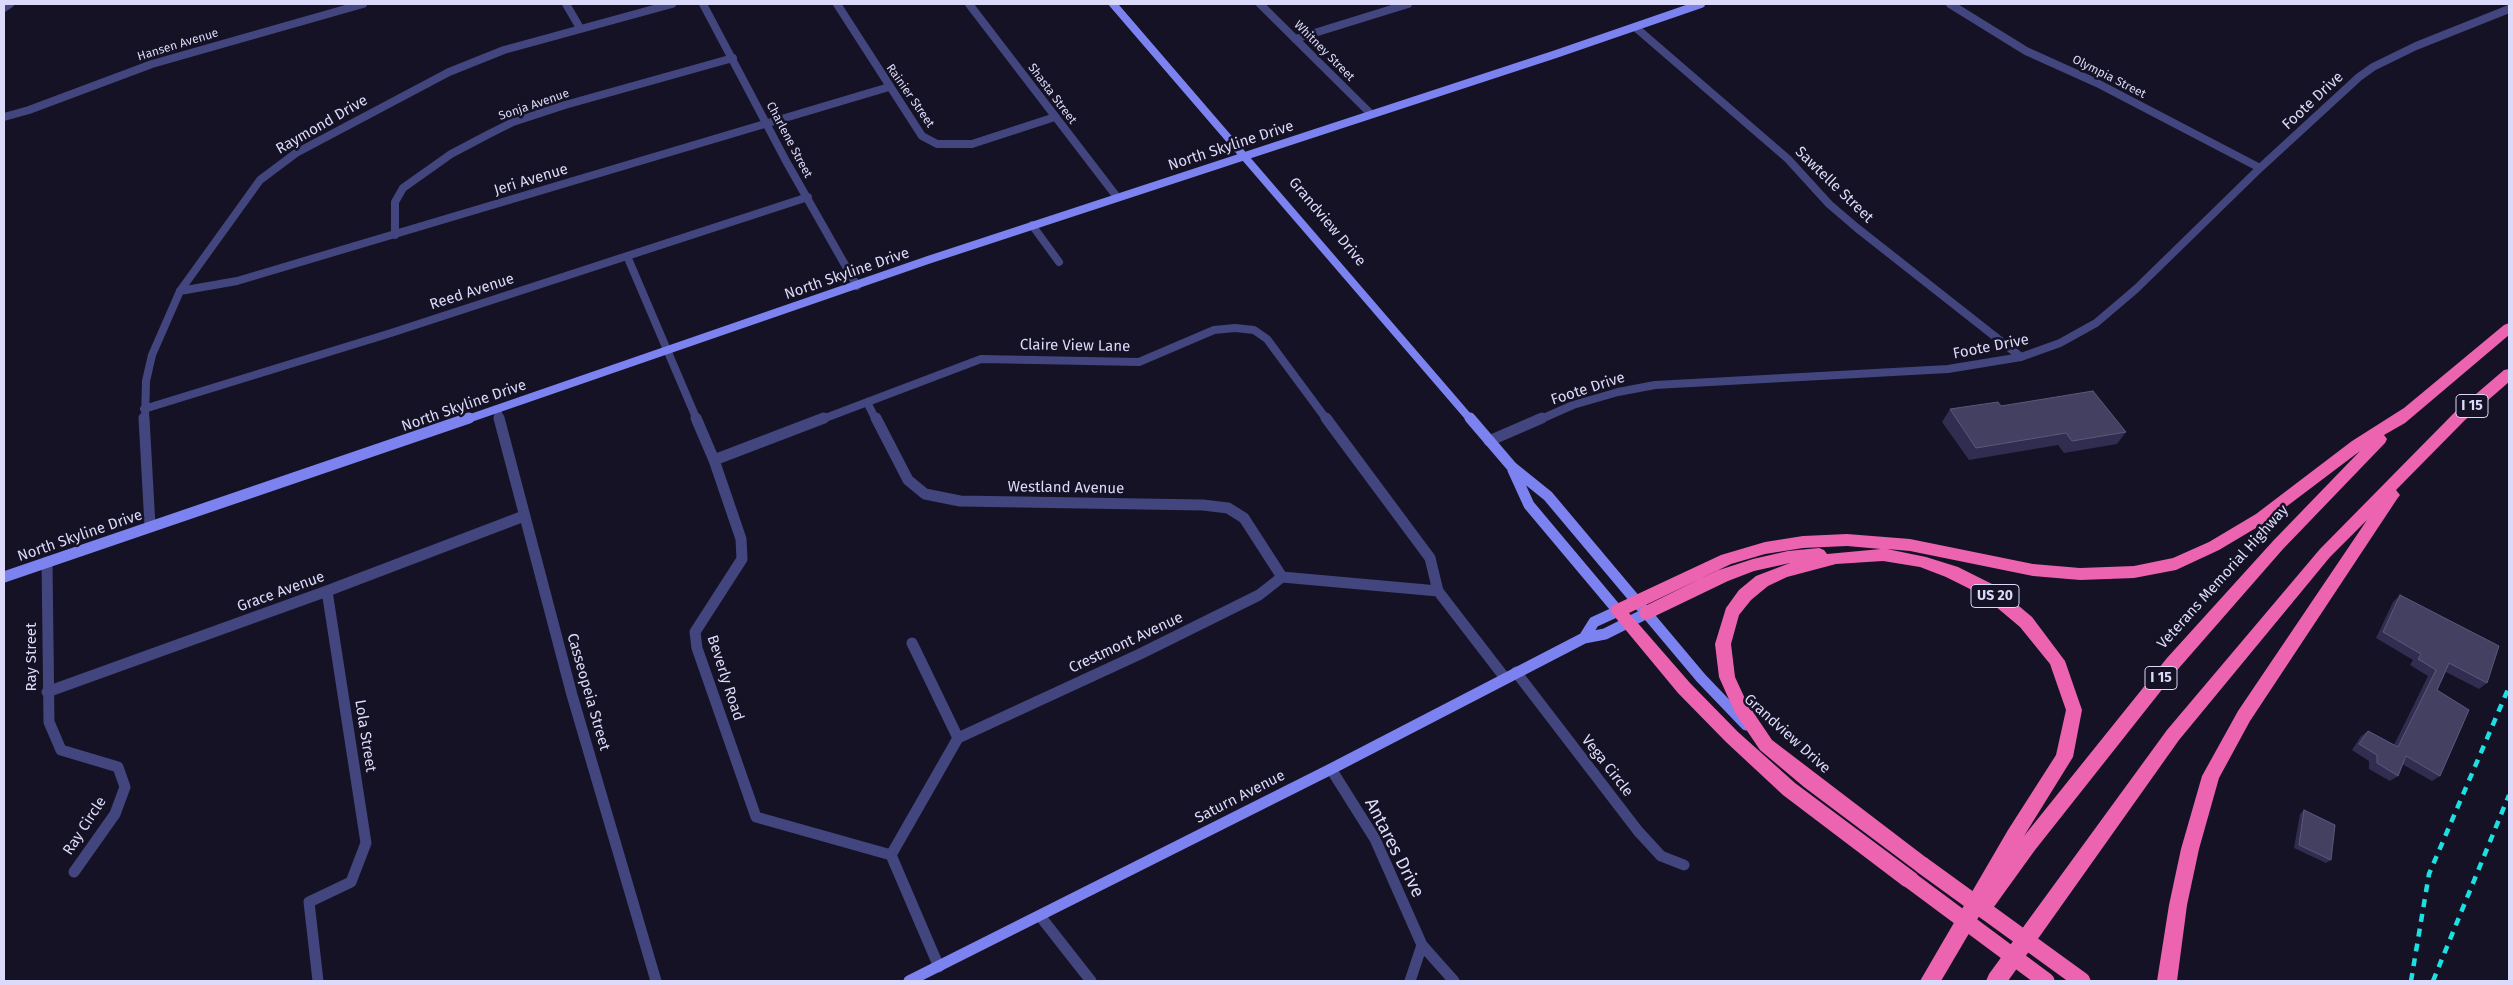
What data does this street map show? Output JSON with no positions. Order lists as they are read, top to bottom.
{
  "streets": {
    "highway": [
      "Grandview Drive",
      "I 15",
      "Veterans Memorial Highway",
      "US 20"
    ],
    "main road": ["North Skyline Drive", "Saturn Avenue"],
    "street": [
      "Hansen Avenue",
      "Whitney Street",
      "Olympia Street",
      "Shasta Street",
      "Rainier Street",
      "Foote Drive",
      "Sonja Avenue",
      "Raymond Drive",
      "Charlene Street",
      "Jeri Avenue",
      "Sawtelle Street",
      "Reed Avenue",
      "Claire View Lane",
      "Westland Avenue",
      "Grace Avenue",
      "Crestmont Avenue",
      "Ray Street",
      "Beverly Road",
      "Casseopeia Street",
      "Lola Street",
      "Vega Circle",
      "Ray Circle",
      "Antares Drive"
    ]
  },
  "crossings": [
    ["Whitney Street", "North Skyline Drive"],
    ["Olympia Street", "Foote Drive"],
    ["Shasta Street", "Rainier Street"],
    ["Shasta Street", "North Skyline Drive"],
    ["Rainier Street", "Jeri Avenue"],
    ["Foote Drive", "Sawtelle Street"],
    ["Foote Drive", "Grandview Drive"],
    ["Sonja Avenue", "Charlene Street"],
    ["Sonja Avenue", "Jeri Avenue"],
    ["Raymond Drive", "North Skyline Drive"],
    ["Raymond Drive", "Jeri Avenue"],
    ["Raymond Drive", "Reed Avenue"],
    ["Charlene Street", "North Skyline Drive"],
    ["Charlene Street", "Jeri Avenue"],
    ["Charlene Street", "Reed Avenue"],
    ["North Skyline Drive", "Sawtelle Street"],
    ["North Skyline Drive", "Grandview Drive"],
    ["North Skyline Drive", "Ray Street"],
    ["North Skyline Drive", "Beverly Road"],
    ["North Skyline Drive", "Casseopeia Street"],
    ["Grandview Drive", "US 20"],
    ["Grandview Drive", "Saturn Avenue"],
    ["Reed Avenue", "Beverly Road"],
    ["Claire View Lane", "Westland Avenue"],
    ["Claire View Lane", "Beverly Road"],
    ["Claire View Lane", "Vega Circle"],
    ["Claire View Lane", "Saturn Avenue"],
    ["Westland Avenue", "Crestmont Avenue"],
    ["Veterans Memorial Highway", "US 20"],
    ["Grace Avenue", "Ray Street"],
    ["Grace Avenue", "Casseopeia Street"],
    ["Grace Avenue", "Lola Street"],
    ["Ray Street", "Ray Circle"],
    ["Vega Circle", "Saturn Avenue"],
    ["Saturn Avenue", "Antares Drive"]
  ]
}
